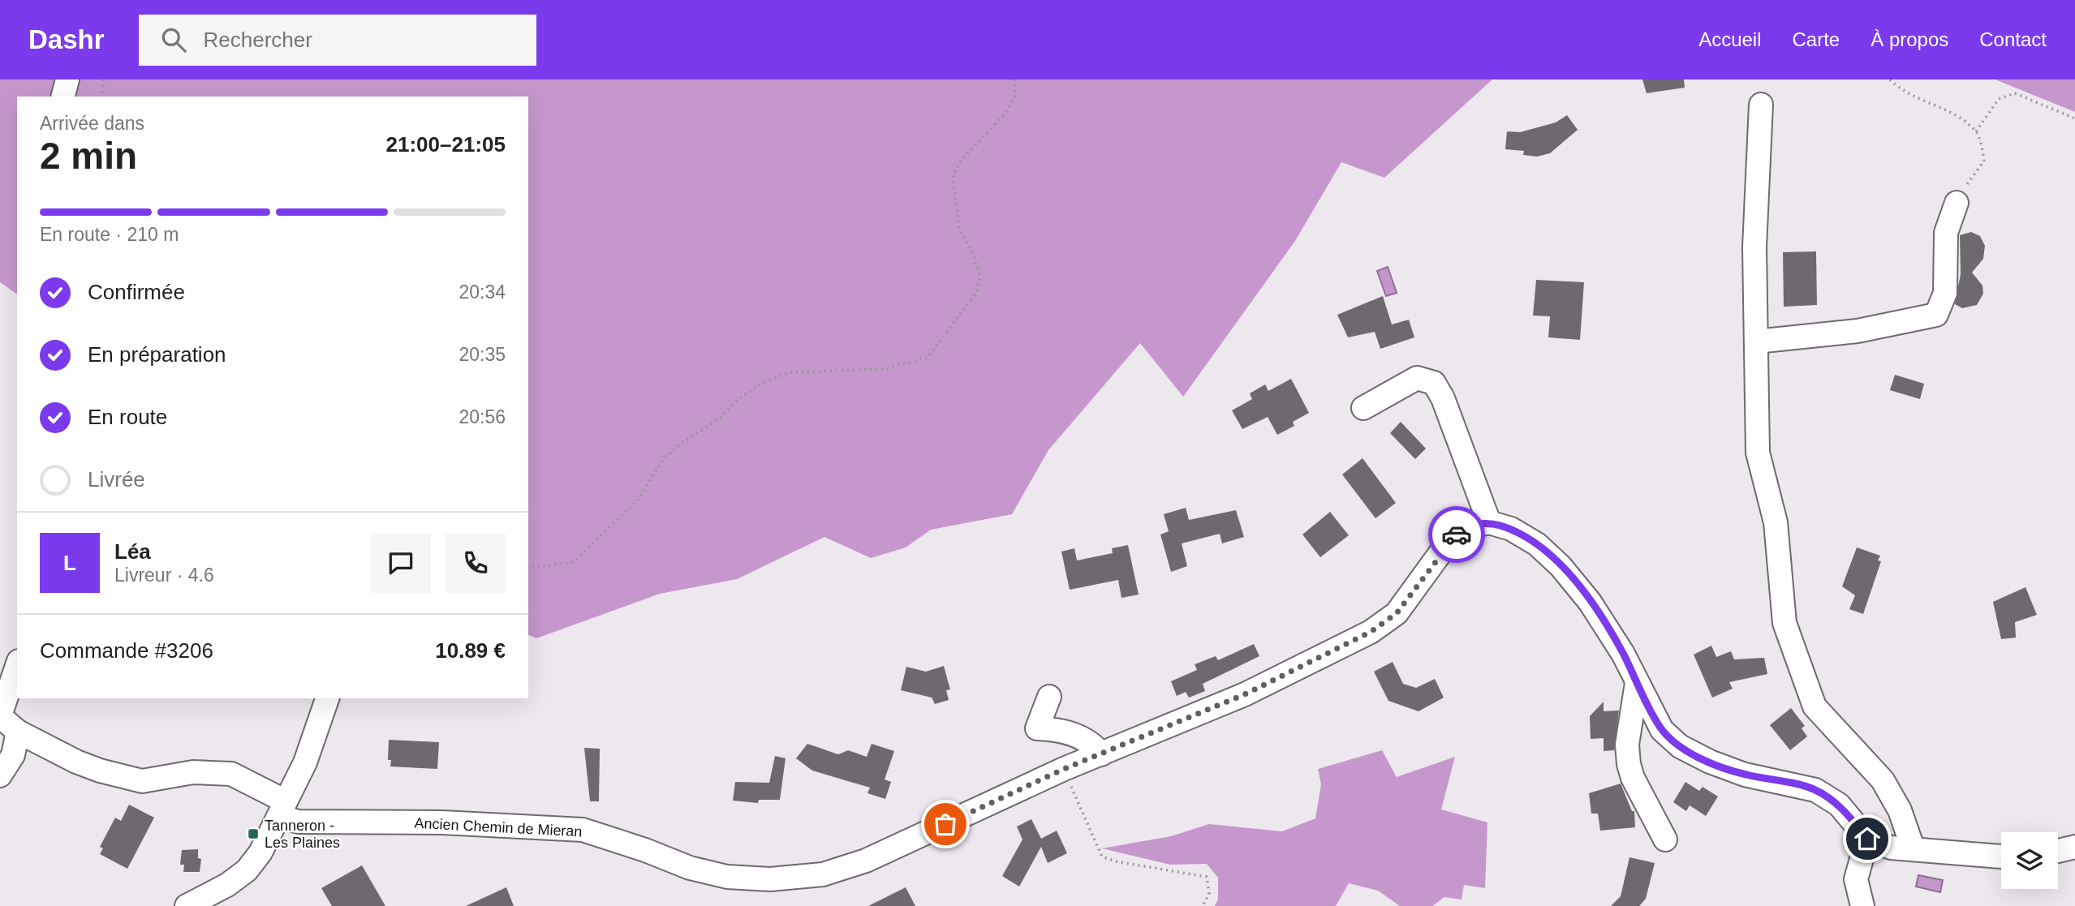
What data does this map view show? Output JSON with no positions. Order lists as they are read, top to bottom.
{
  "streets": {
    "street": ["Ancien Chemin de Mieran"]
  },
  "places": {
    "transit": ["Tanneron - Les Plaines"]
  },
  "page": {
    "header": "Dashr",
    "search": "Rechercher",
    "nav": [
      "Accueil",
      "Carte",
      "À propos",
      "Contact"
    ],
    "heading": ["2 min", "Arrivée dans", "21:00–21:05"],
    "panel": [
      "Léa",
      "Livreur · 4.6",
      "Commande #3206",
      "10.89 €"
    ],
    "bar": "En route · 210 m",
    "list": [
      ["Confirmée", "20:34"],
      ["En préparation", "20:35"],
      ["En route", "20:56"],
      "Livrée"
    ],
    "round": "L"
  }
}
